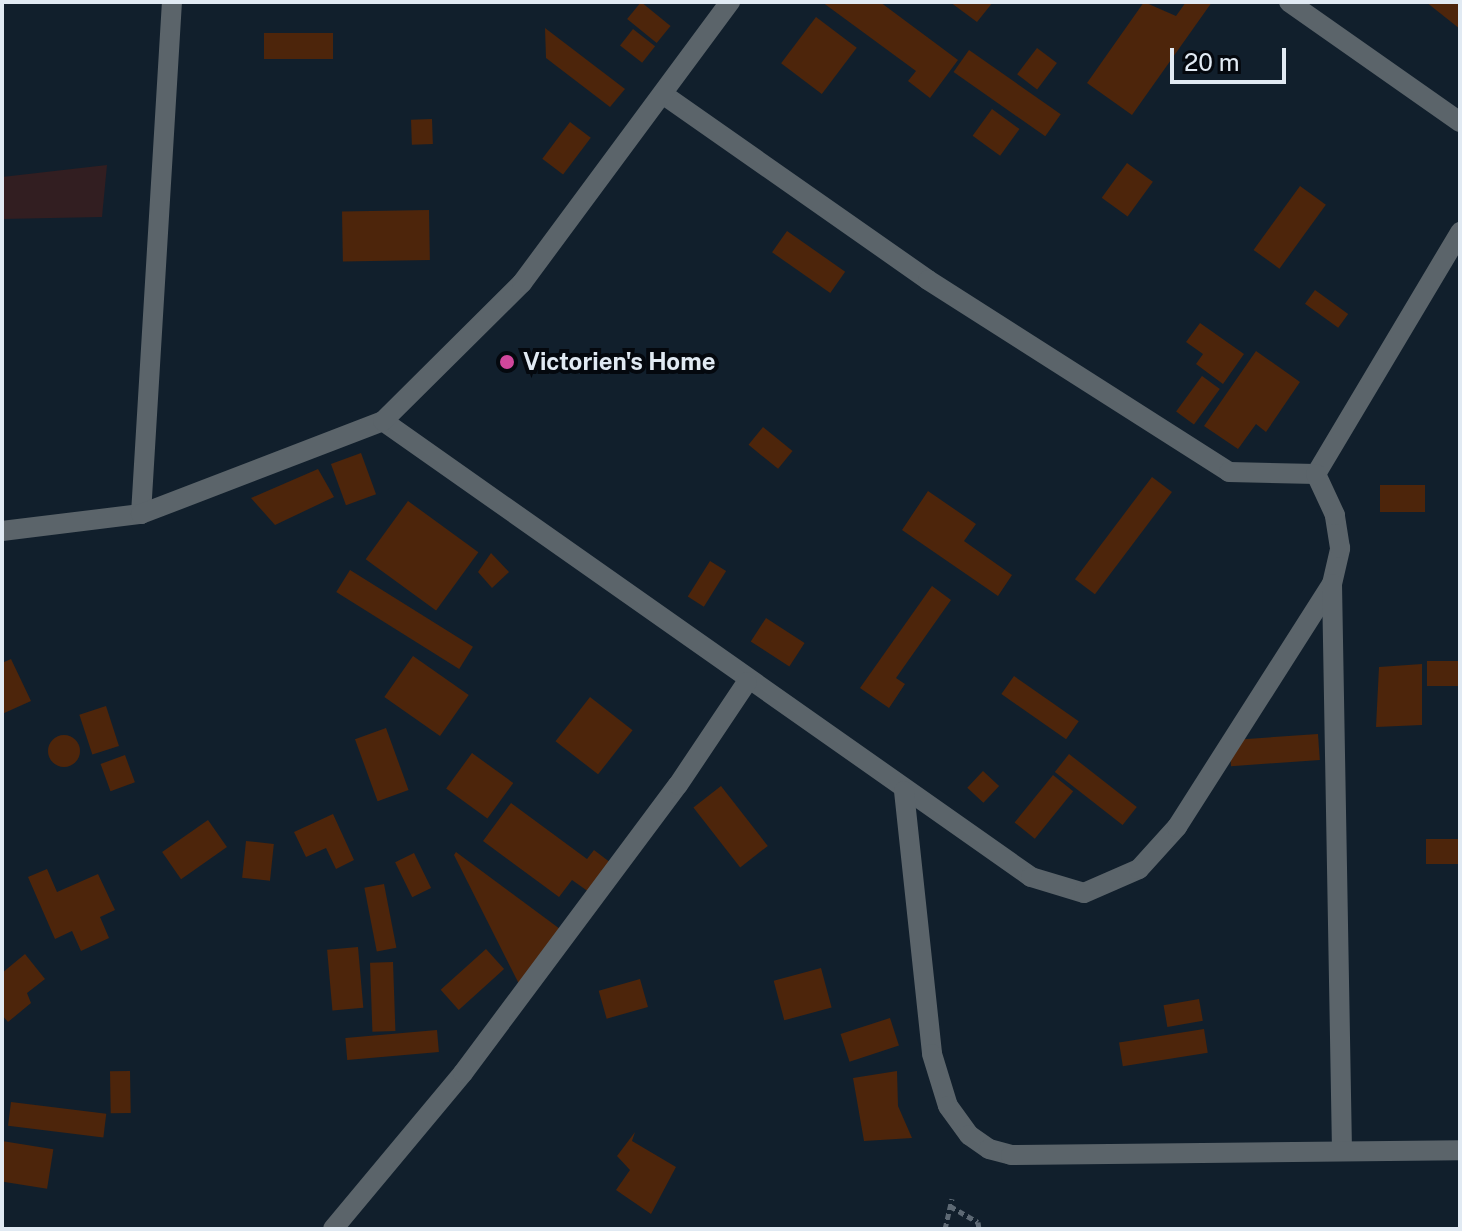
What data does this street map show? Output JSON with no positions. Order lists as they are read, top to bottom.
{
  "places": ["Victorien's Home"],
  "scale_bar": "20 m"
}
